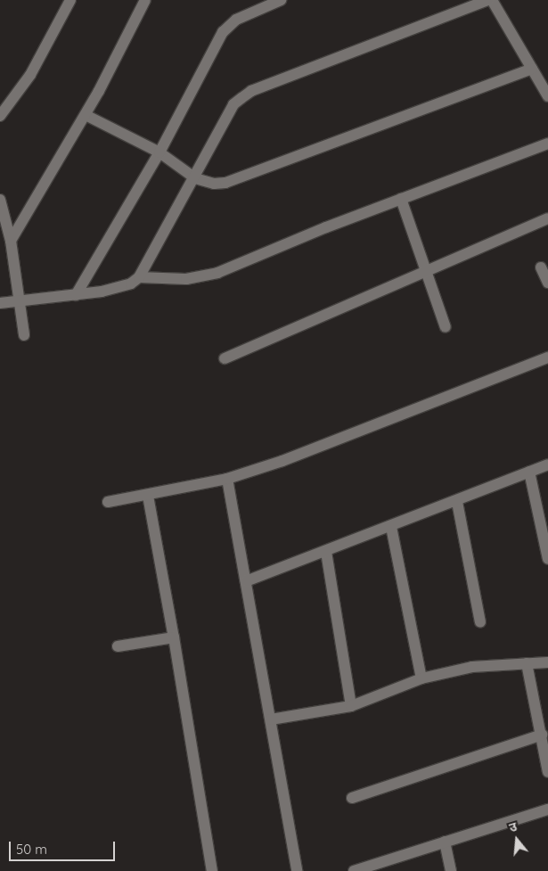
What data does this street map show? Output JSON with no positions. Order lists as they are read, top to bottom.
{
  "scale_bar": "50 m",
  "north": "top"
}
